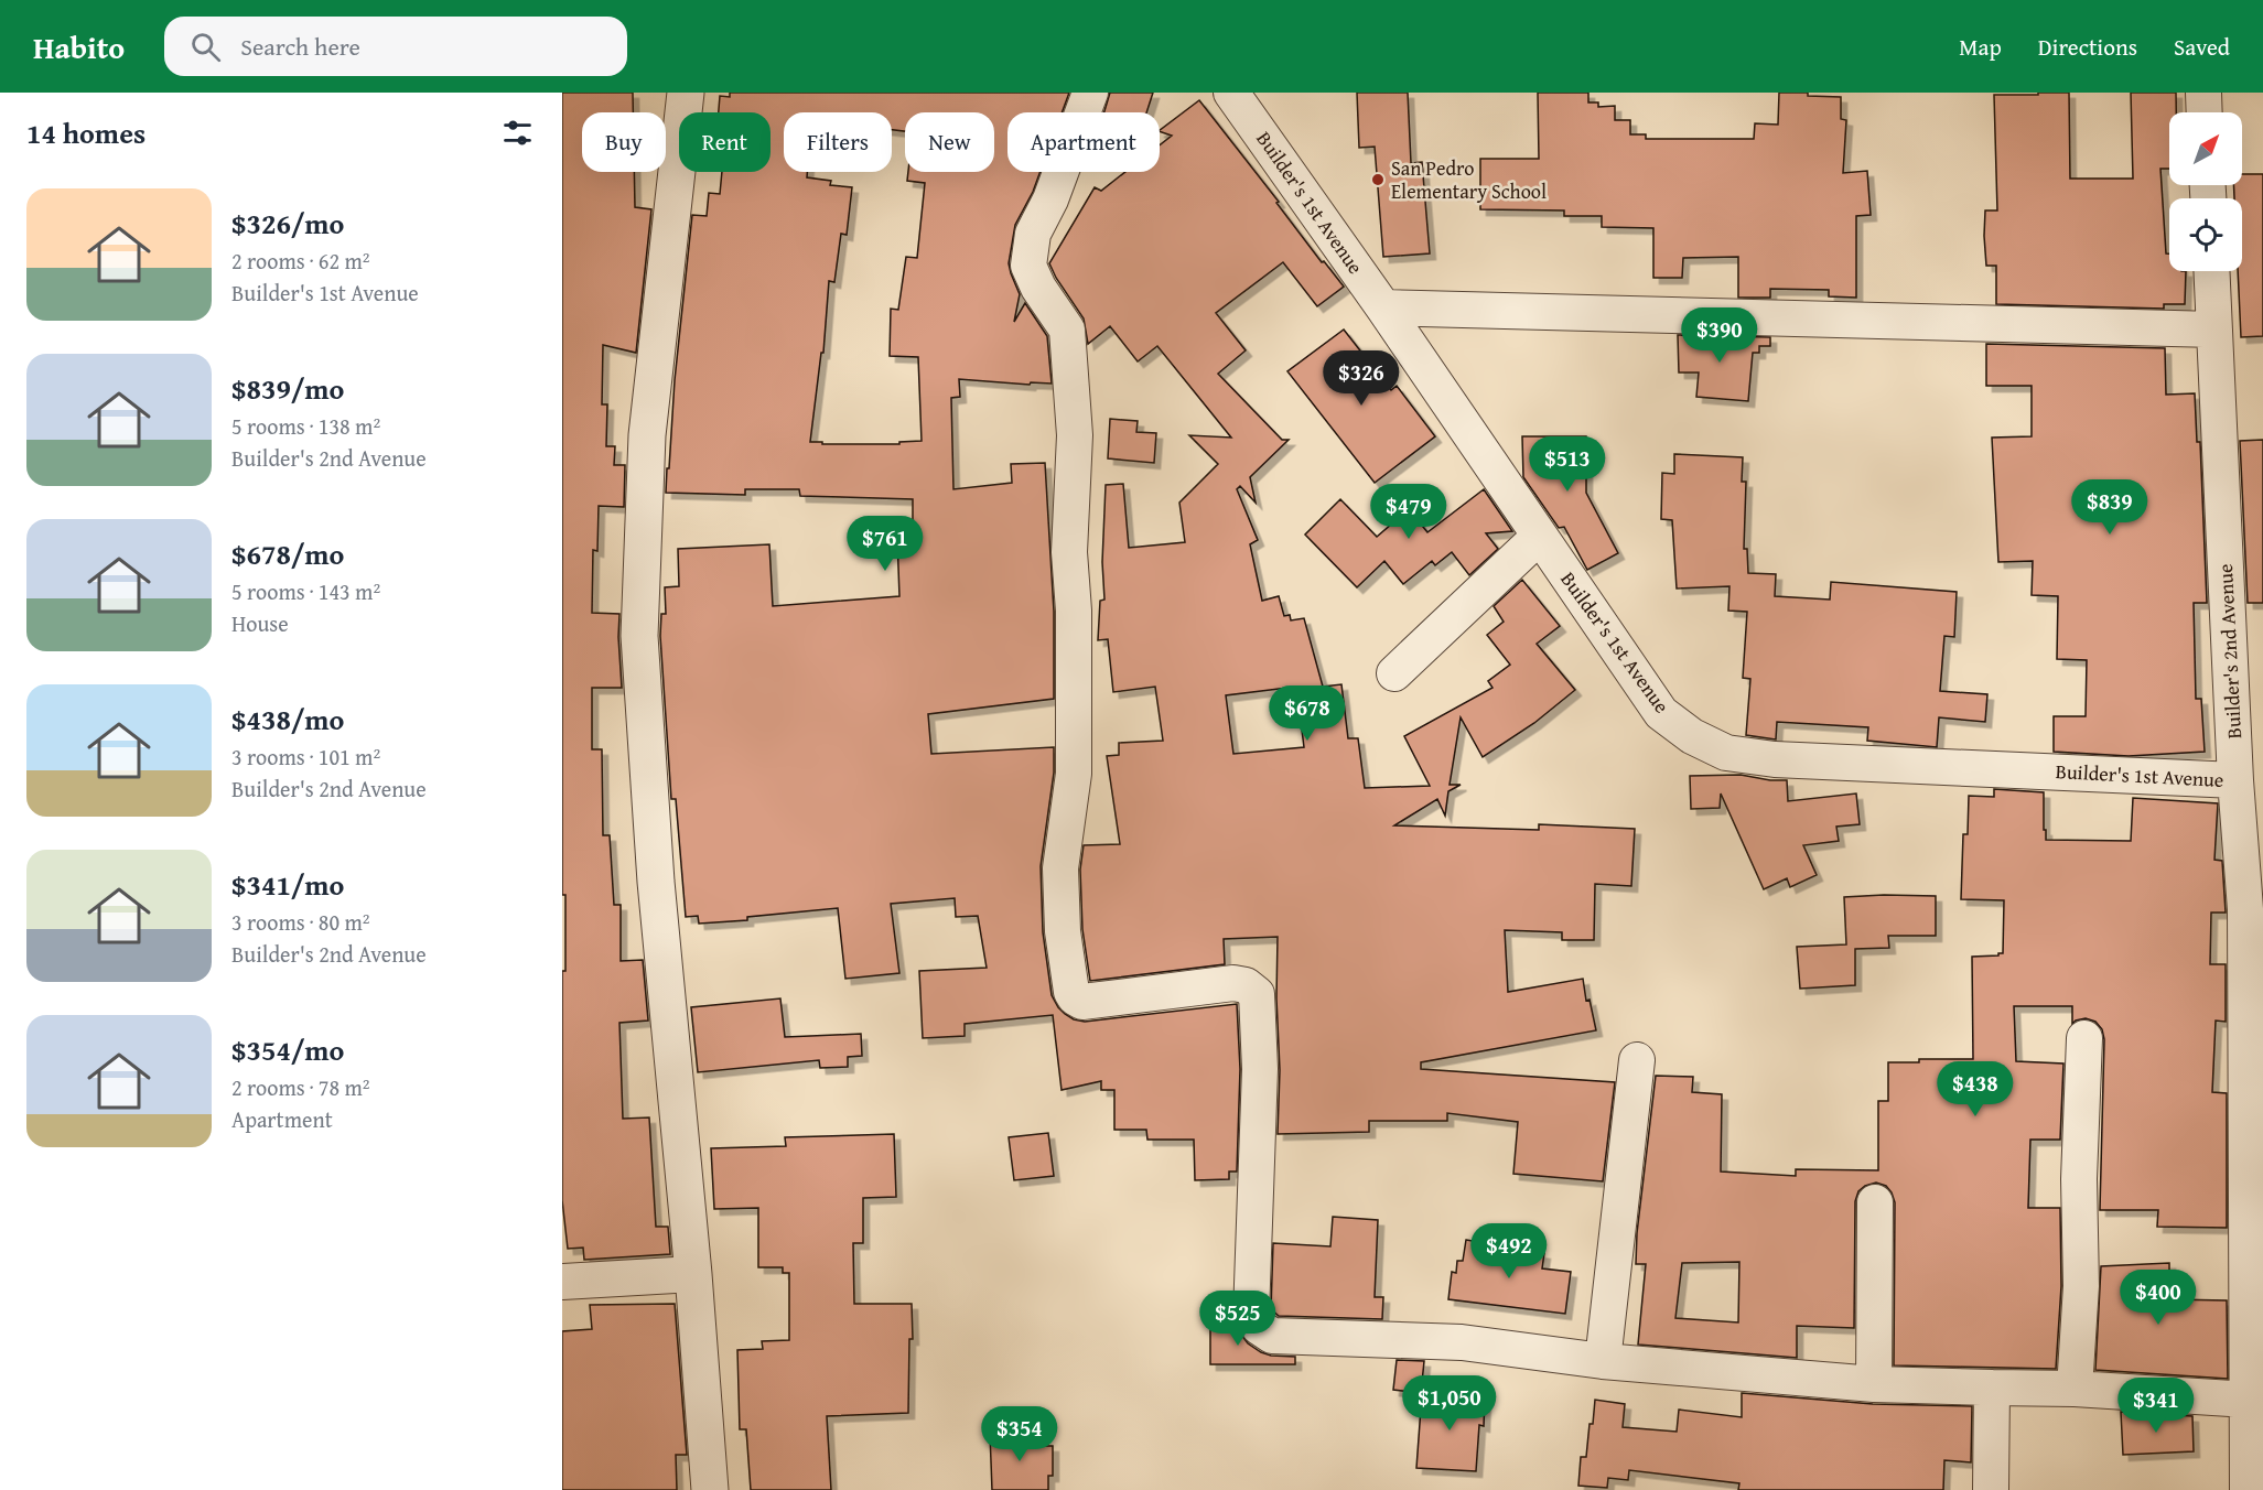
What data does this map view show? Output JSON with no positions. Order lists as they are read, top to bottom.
{
  "streets": {
    "street": ["Builder's 1st Avenue", "Builder's 2nd Avenue"]
  },
  "crossings": [
    ["Builder's 1st Avenue", "Builder's 2nd Avenue"]
  ],
  "places": ["San Pedro Elementary School"],
  "north": "top right",
  "page": {
    "header": "Habito",
    "search": "Search here",
    "nav": ["Map", "Directions", "Saved"],
    "heading": "14 homes",
    "chip": [
      "Buy",
      "Rent",
      "Filters",
      "New",
      "Apartment"
    ],
    "list": [
      {
        "name": "$326/mo",
        "note": "2 rooms · 62 m² · Builder's 1st Avenue"
      },
      {
        "name": "$839/mo",
        "note": "5 rooms · 138 m² · Builder's 2nd Avenue"
      },
      {
        "name": "$678/mo",
        "note": "5 rooms · 143 m² · House"
      },
      {
        "name": "$438/mo",
        "note": "3 rooms · 101 m² · Builder's 2nd Avenue"
      },
      {
        "name": "$341/mo",
        "note": "3 rooms · 80 m² · Builder's 2nd Avenue"
      },
      {
        "name": "$354/mo",
        "note": "2 rooms · 78 m² · Apartment"
      }
    ],
    "price": [
      "$390",
      "$326",
      "$513",
      "$839",
      "$479",
      "$761",
      "$678",
      "$438",
      "$492",
      "$400",
      "$525",
      "$1,050",
      "$341",
      "$354"
    ]
  }
}
